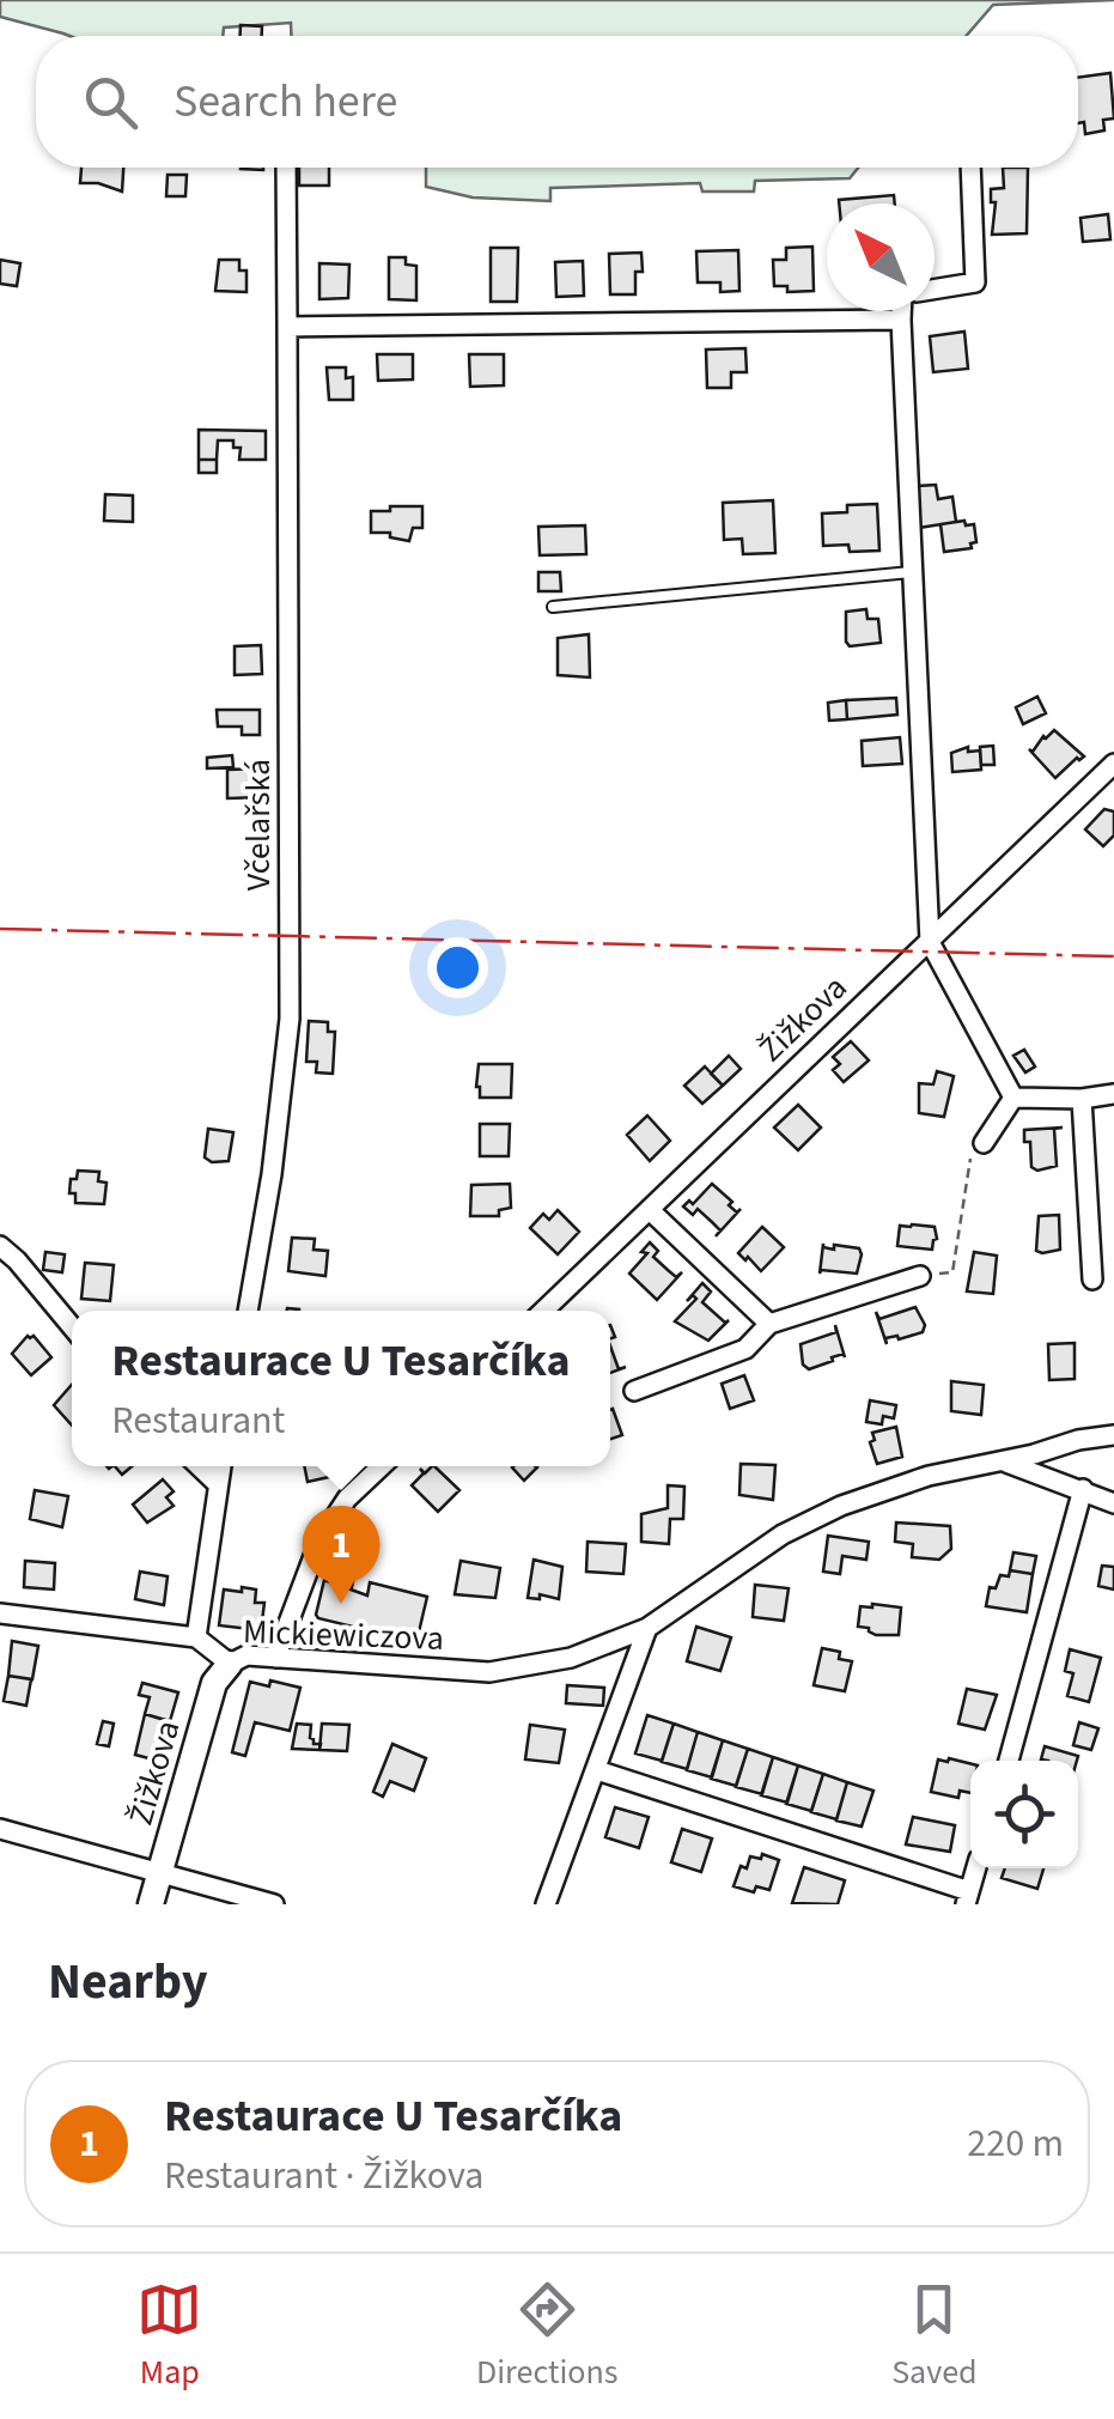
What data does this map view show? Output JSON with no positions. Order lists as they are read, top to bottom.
{
  "streets": {
    "street": ["Včelařská", "Žižkova", "Mickiewiczova"]
  },
  "crossings": [
    ["Žižkova", "Mickiewiczova"]
  ],
  "north": "top left",
  "page": {
    "search": "Search here",
    "popup": ["Restaurace U Tesarčíka", "Restaurant"],
    "pins": "1",
    "heading": "Nearby",
    "list": [
      {
        "mark": "1",
        "name": "Restaurace U Tesarčíka",
        "note": "Restaurant · Žižkova",
        "value": "220 m"
      }
    ],
    "nav": ["Map", "Directions", "Saved"]
  }
}
